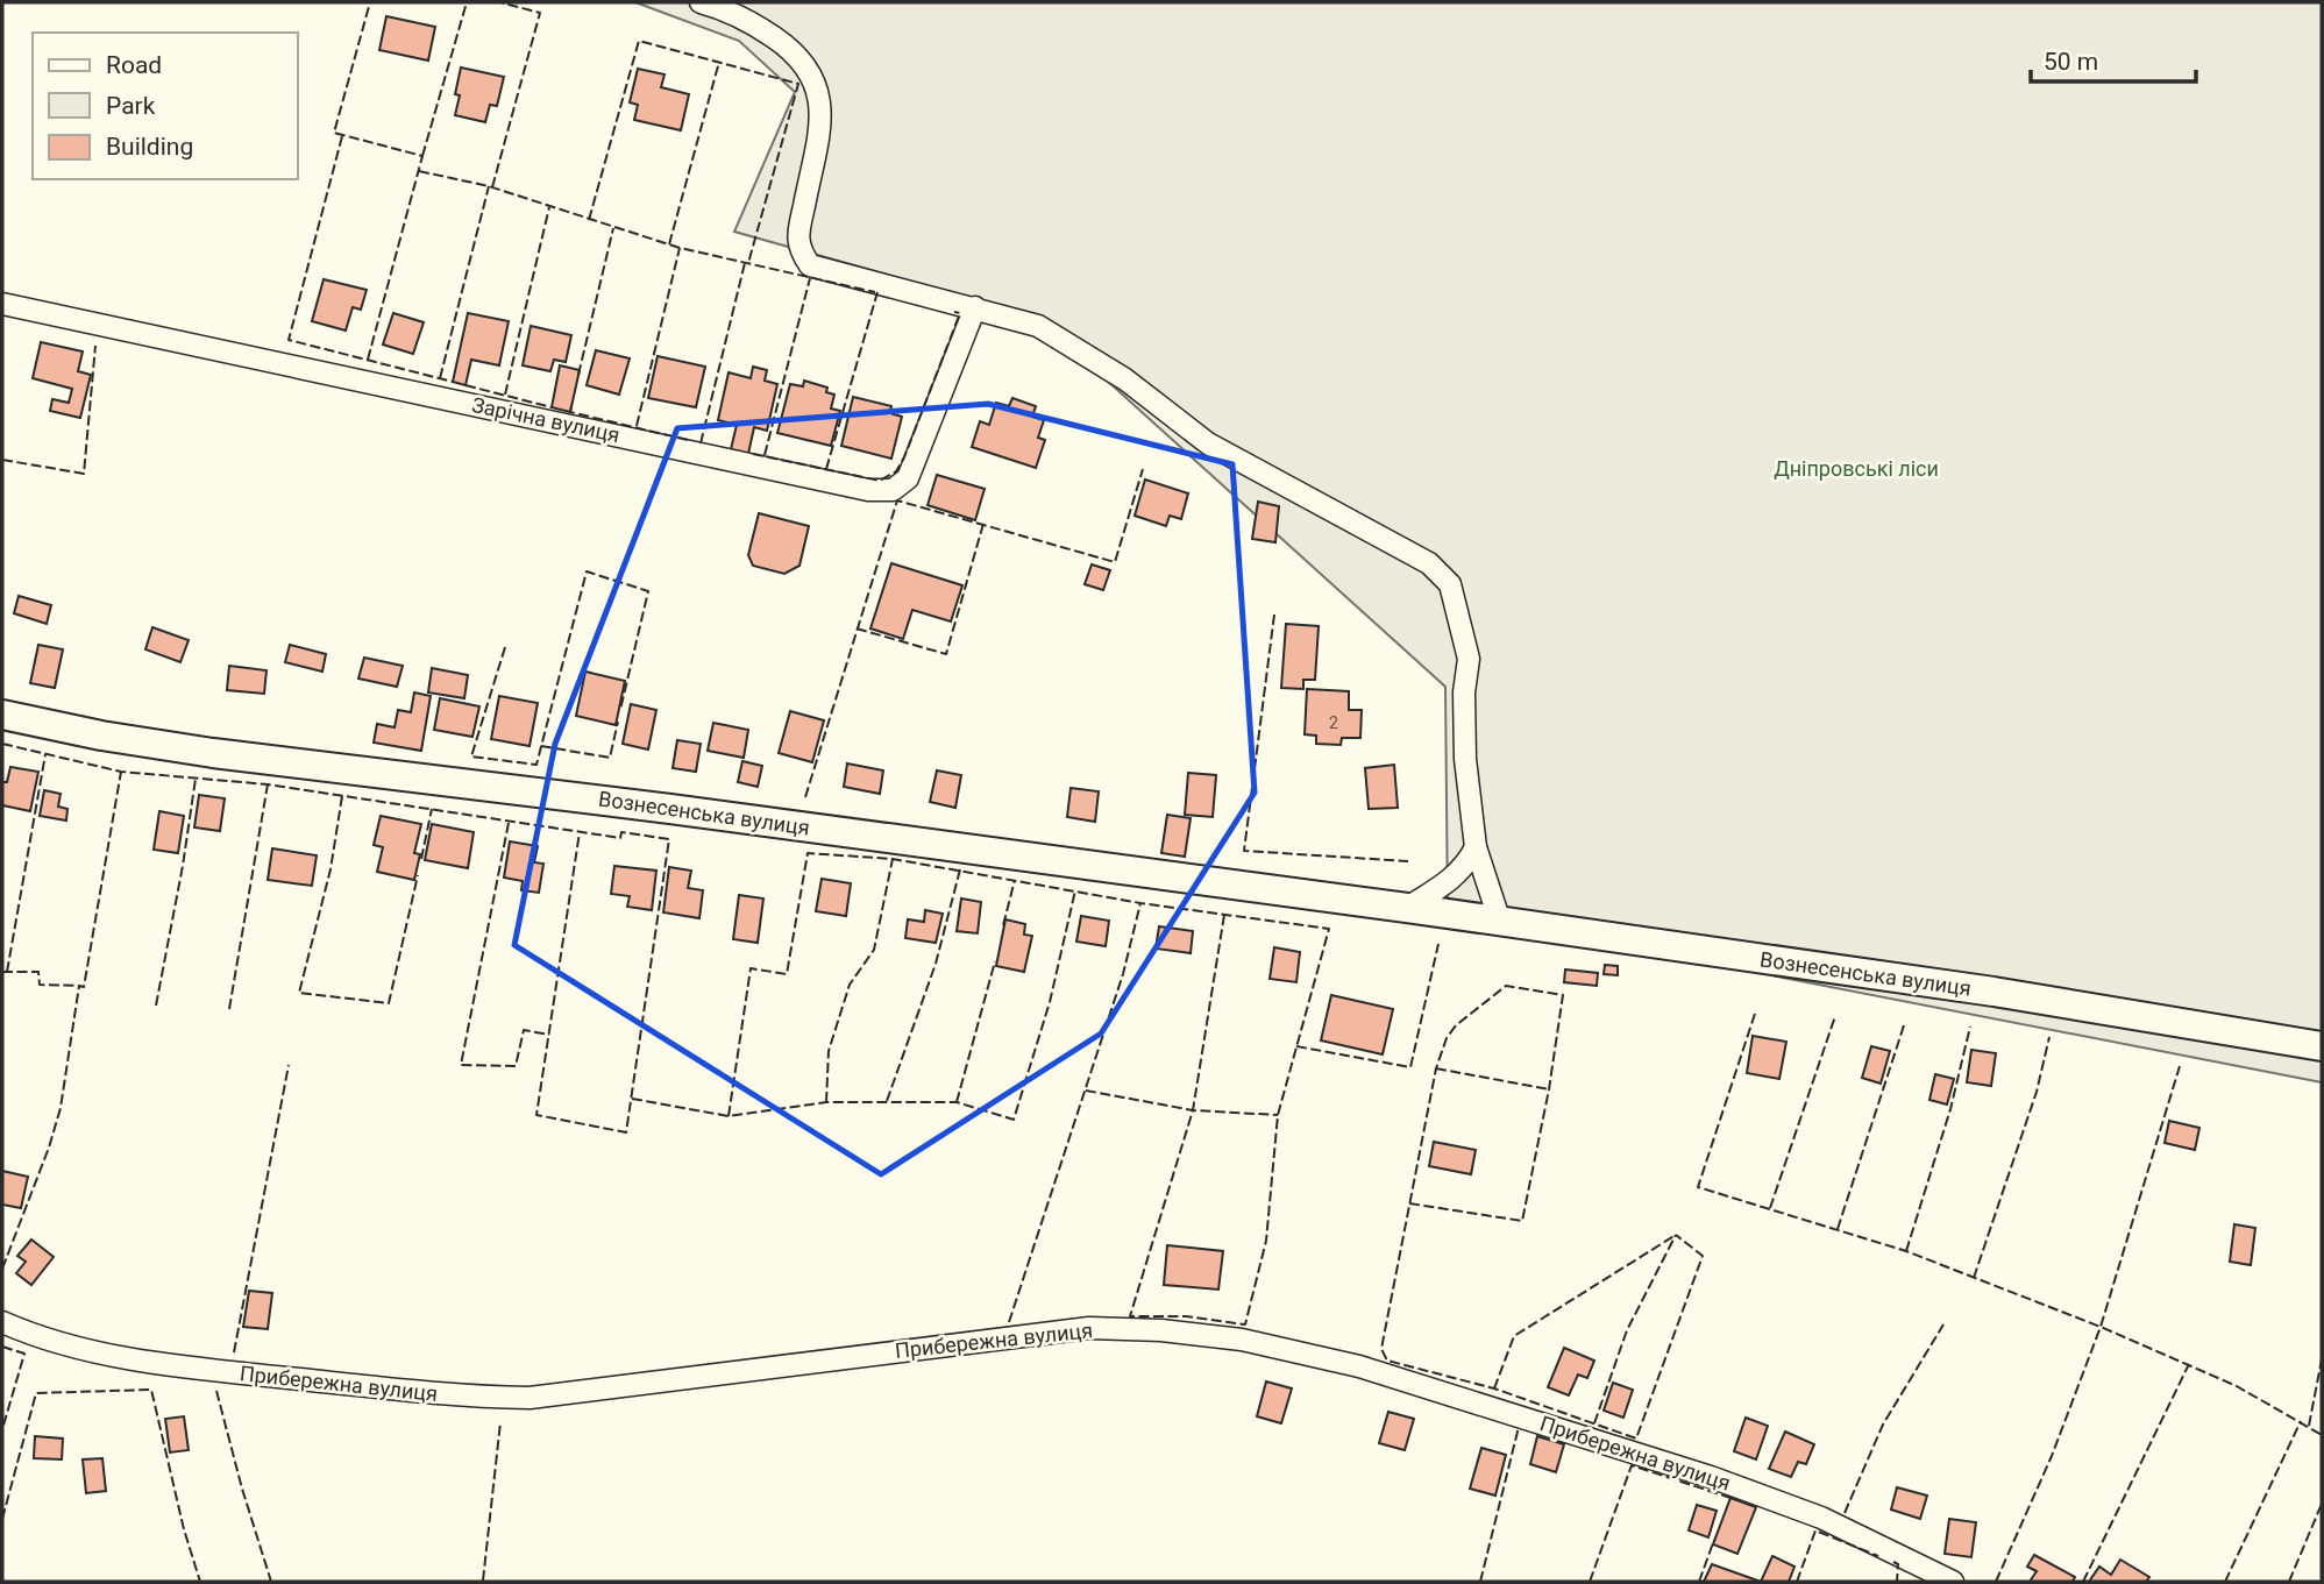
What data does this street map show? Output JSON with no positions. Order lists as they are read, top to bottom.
{
  "streets": {
    "main road": ["Вознесенська вулиця"],
    "street": ["Зарічна вулиця", "Прибережна вулиця"]
  },
  "parks": ["Дніпровські ліси"],
  "house_numbers": ["2"],
  "legend": ["Road", "Park", "Building"],
  "scale_bar": "50 m"
}
